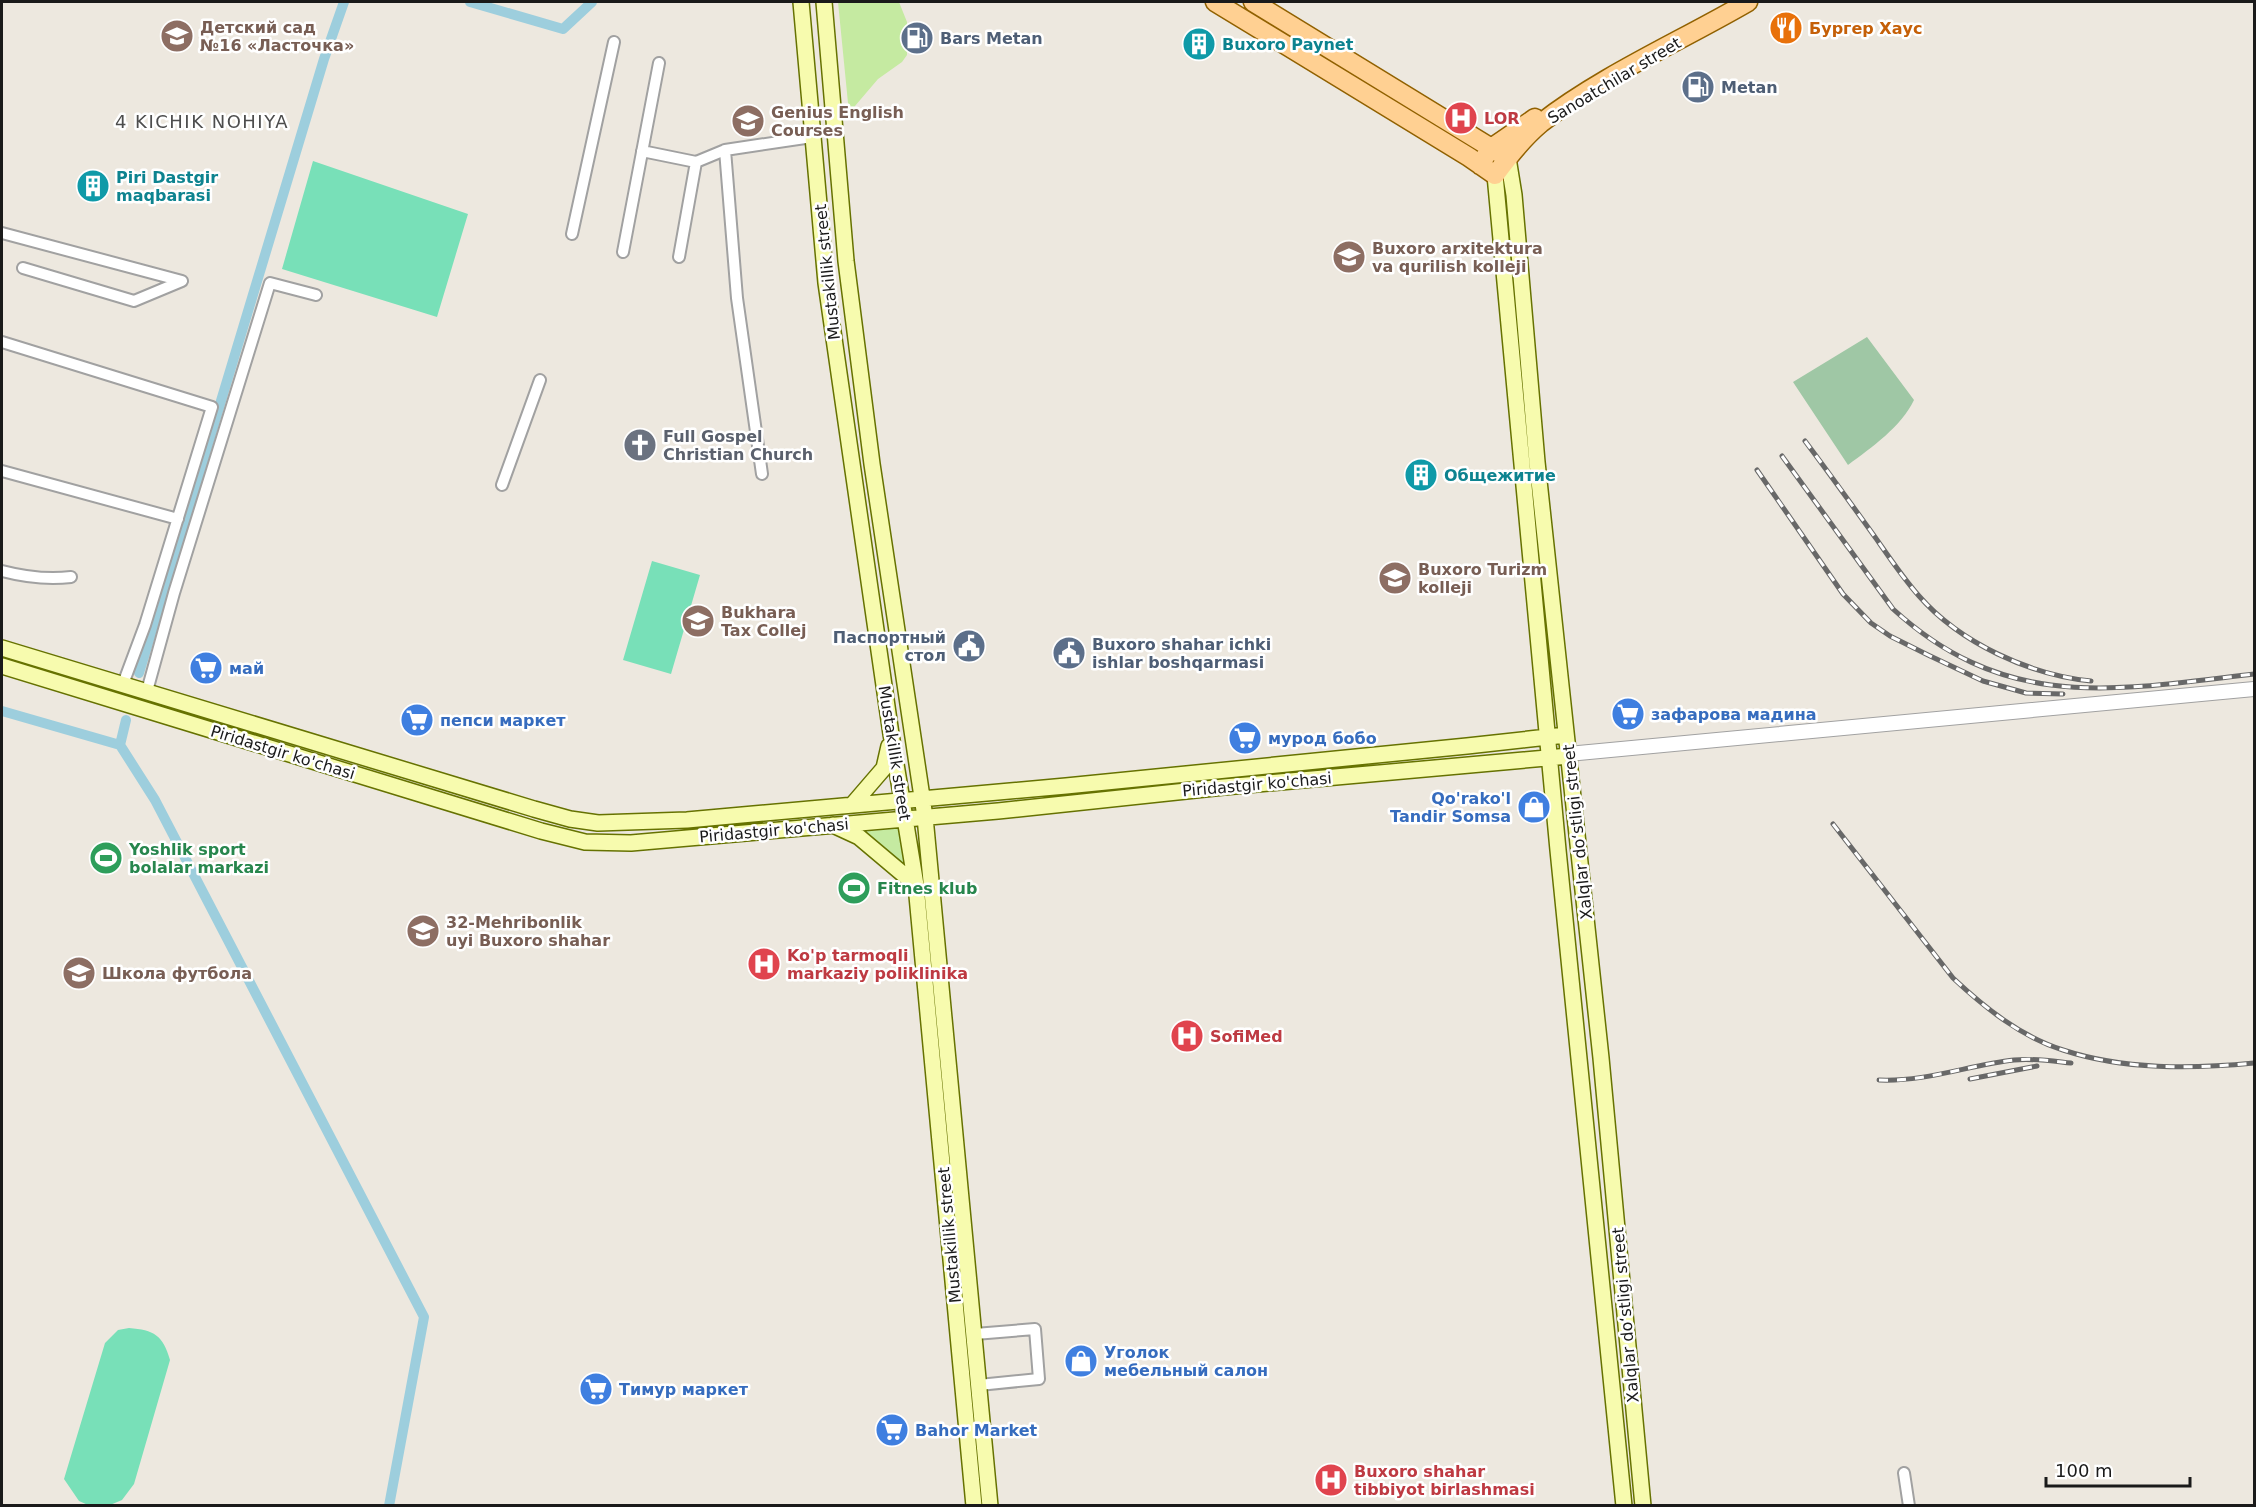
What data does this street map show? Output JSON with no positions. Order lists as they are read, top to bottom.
{
  "streets": {
    "main road": [
      "Sanoatchilar street",
      "Mustakillik street",
      "Piridastgir ko'chasi",
      "Xalqlar doʻstligi street"
    ]
  },
  "crossings": [
    ["Sanoatchilar street", "Xalqlar doʻstligi street"],
    ["Mustakillik street", "Piridastgir ko'chasi"],
    ["Piridastgir ko'chasi", "Xalqlar doʻstligi street"]
  ],
  "districts": ["4 KICHIK NOHIYA"],
  "places": {
    "restaurant": ["Бургер Хаус"],
    "school or university": [
      "Детский сад №16 «Ласточка»",
      "Genius English Courses",
      "Buxoro arxitektura va qurilish kolleji",
      "Buxoro Turizm kolleji",
      "Bukhara Tax Collej",
      "32-Mehribonlik uyi Buxoro shahar",
      "Школа футбола"
    ],
    "fuel station": ["Bars Metan", "Metan"],
    "building": ["Buxoro Paynet", "Piri Dastgir maqbarasi", "Общежитие"],
    "hospital": [
      "LOR",
      "Ko'p tarmoqli markaziy poliklinika",
      "SofiMed",
      "Buxoro shahar tibbiyot birlashmasi"
    ],
    "church": ["Full Gospel Christian Church"],
    "public building": ["Паспортный стол", "Buxoro shahar ichki ishlar boshqarmasi"],
    "supermarket": [
      "май",
      "зафарова мадина",
      "пепси маркет",
      "мурод бобо",
      "Тимур маркет",
      "Bahor Market"
    ],
    "shop": ["Qo'rako'l Tandir Somsa", "Уголок мебельный салон"],
    "sports": ["Yoshlik sport bolalar markazi", "Fitnes klub"]
  },
  "scale_bar": "100 m"
}
